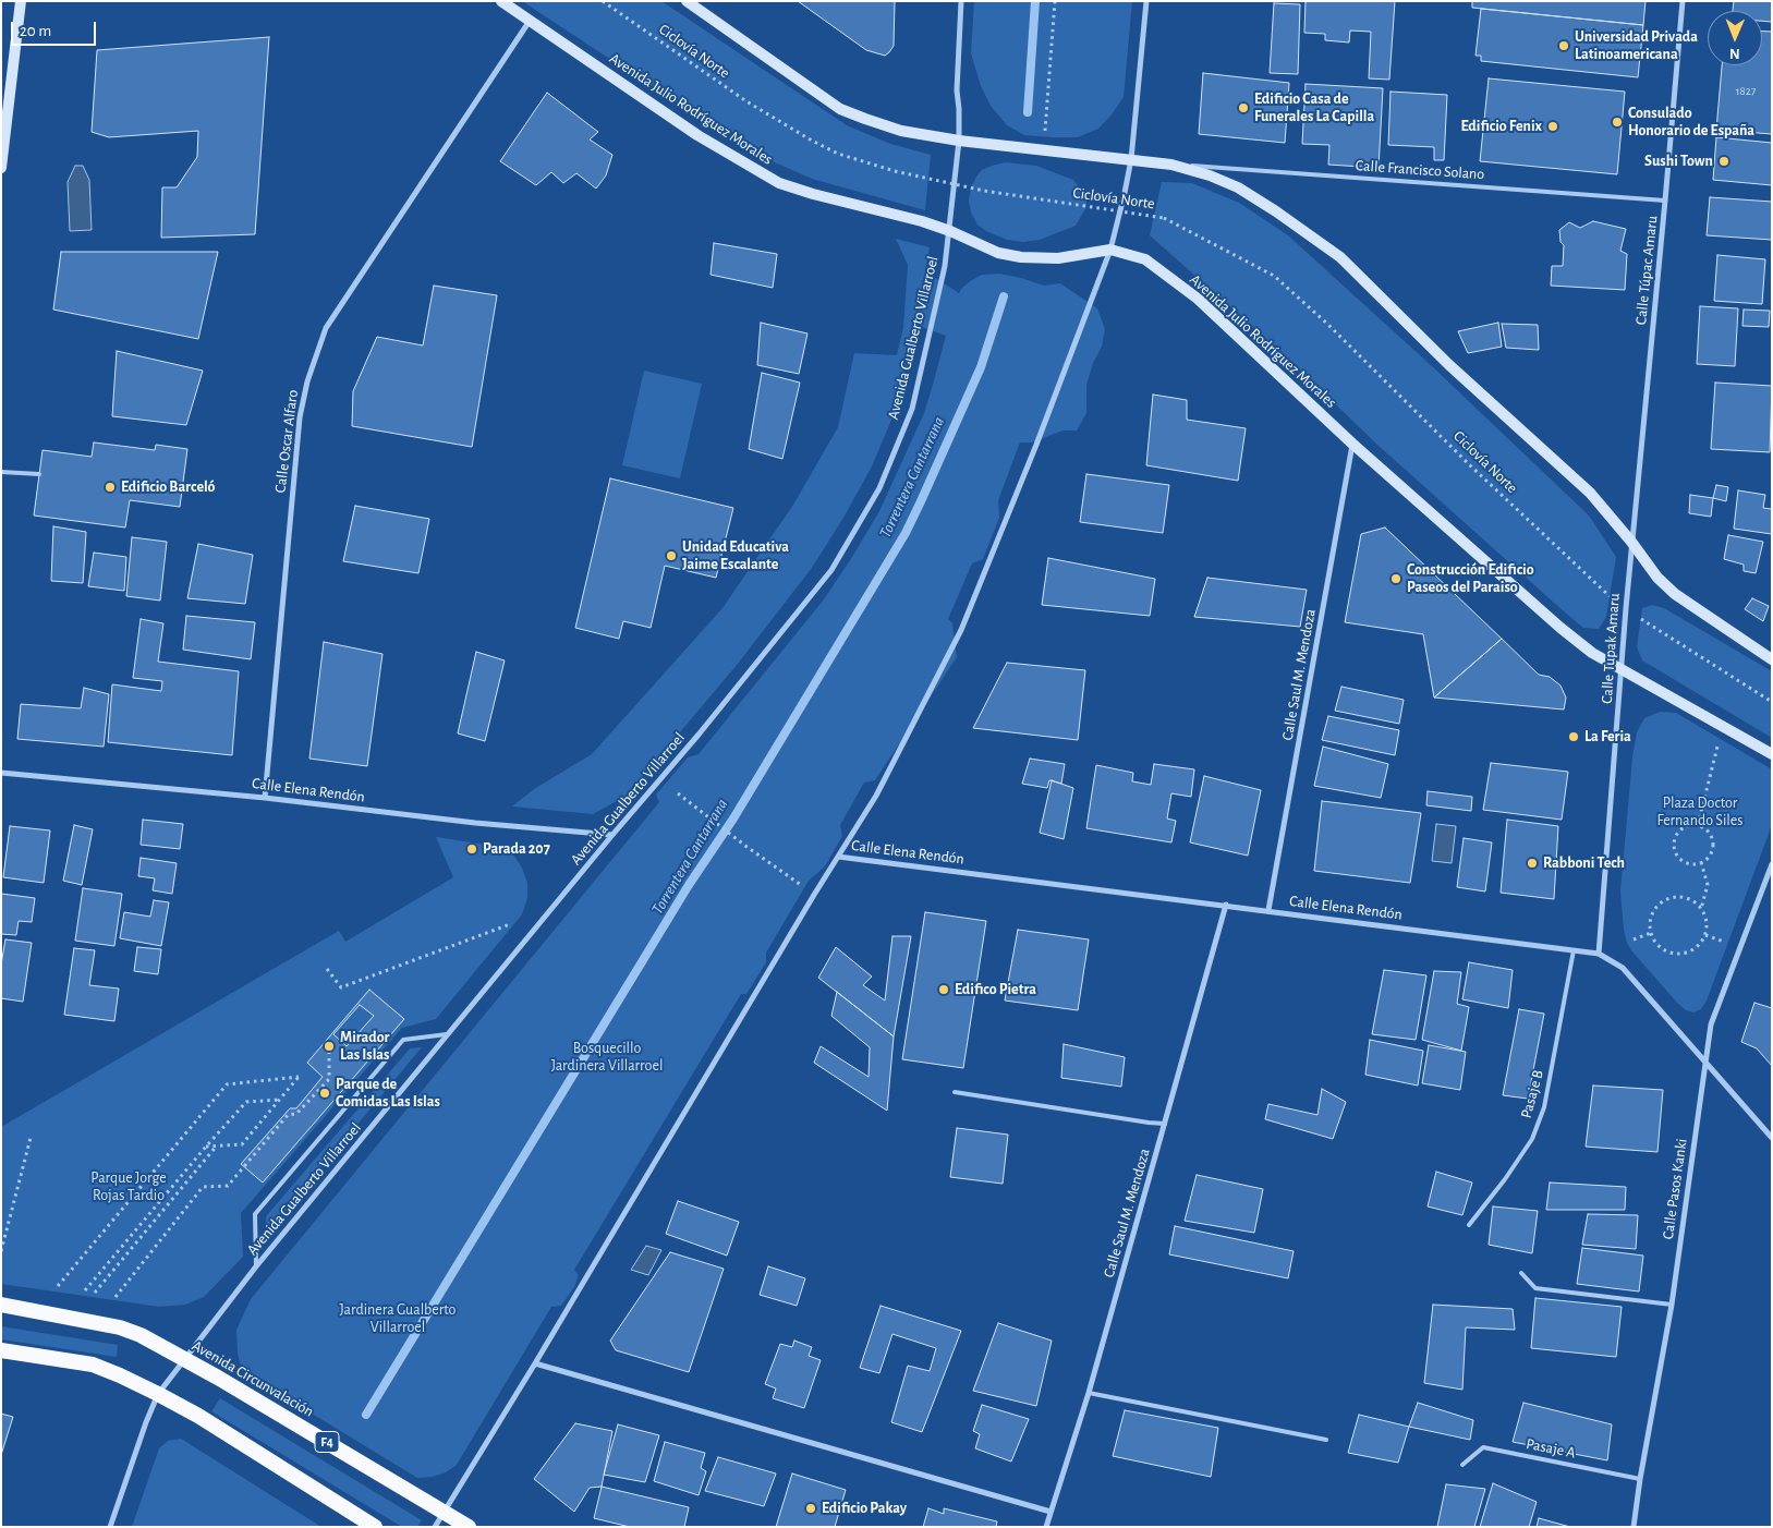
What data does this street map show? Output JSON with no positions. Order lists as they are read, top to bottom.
{
  "streets": {
    "highway": ["Avenida Circunvalación", "F4"],
    "main road": ["Avenida Julio Rodríguez Morales"],
    "street": [
      "Calle Túpac Amaru",
      "Avenida Gualberto Villarroel",
      "Calle Oscar Alfaro",
      "Calle Tupak Amaru",
      "Calle Saul M. Mendoza",
      "Calle Elena Rendón",
      "Calle Pasos Kanki"
    ],
    "lane": ["Calle Francisco Solano", "Pasaje B", "Pasaje A"],
    "path": ["Ciclovía Norte"]
  },
  "crossings": [
    ["Avenida Julio Rodríguez Morales", "Avenida Gualberto Villarroel"],
    ["Avenida Julio Rodríguez Morales", "Calle Oscar Alfaro"],
    ["Avenida Julio Rodríguez Morales", "Calle Tupak Amaru"],
    ["Avenida Julio Rodríguez Morales", "Calle Saul M. Mendoza"],
    ["Calle Francisco Solano", "Calle Túpac Amaru"],
    ["Calle Túpac Amaru", "Calle Tupak Amaru"],
    ["Avenida Gualberto Villarroel", "Calle Elena Rendón"],
    ["Avenida Gualberto Villarroel", "Avenida Circunvalación"],
    ["Calle Oscar Alfaro", "Calle Elena Rendón"],
    ["Calle Tupak Amaru", "Calle Elena Rendón"],
    ["Calle Saul M. Mendoza", "Calle Elena Rendón"],
    ["Calle Elena Rendón", "Pasaje B"],
    ["Calle Elena Rendón", "Calle Pasos Kanki"],
    ["Calle Pasos Kanki", "Pasaje A"]
  ],
  "water": ["Torrentera Cantarrana"],
  "parks": [
    "Plaza Doctor Fernando Siles",
    "Bosquecillo Jardinera Villarroel",
    "Parque Jorge Rojas Tardio",
    "Jardinera Gualberto Villarroel"
  ],
  "places": [
    "Universidad Privada Latinoamericana",
    "Edificio Casa de Funerales La Capilla",
    "Consulado Honorario de España",
    "Edificio Fenix",
    "Sushi Town",
    "Edificio Barceló",
    "Unidad Educativa Jaime Escalante",
    "Construcción Edificio Paseos del Paraiso",
    "La Feria",
    "Parada 207",
    "Rabboni Tech",
    "Edifico Pietra",
    "Mirador Las Islas",
    "Parque de Comidas Las Islas",
    "Edificio Pakay"
  ],
  "house_numbers": ["1827"],
  "scale_bar": "20 m",
  "north": "bottom"
}
